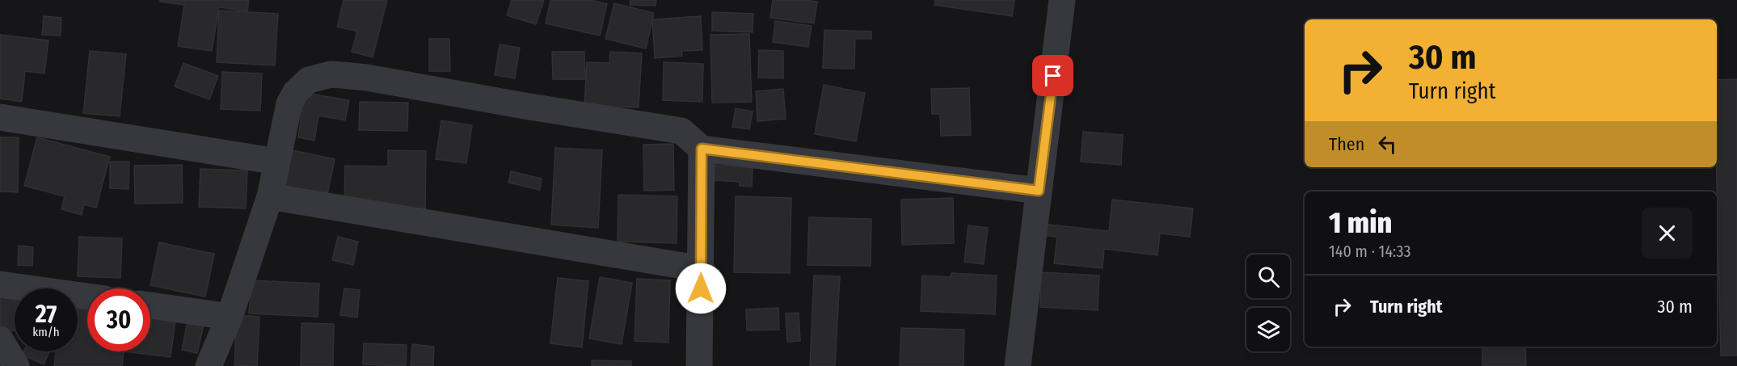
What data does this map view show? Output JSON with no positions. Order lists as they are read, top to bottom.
{
  "page": {
    "turn": ["30 m", "Turn right"],
    "then": "Then",
    "heading": ["1 min", "140 m · 14:33"],
    "list": [
      {
        "name": "Turn right",
        "value": "30 m"
      }
    ],
    "speed": "27 km/h",
    "limit": "30"
  }
}
